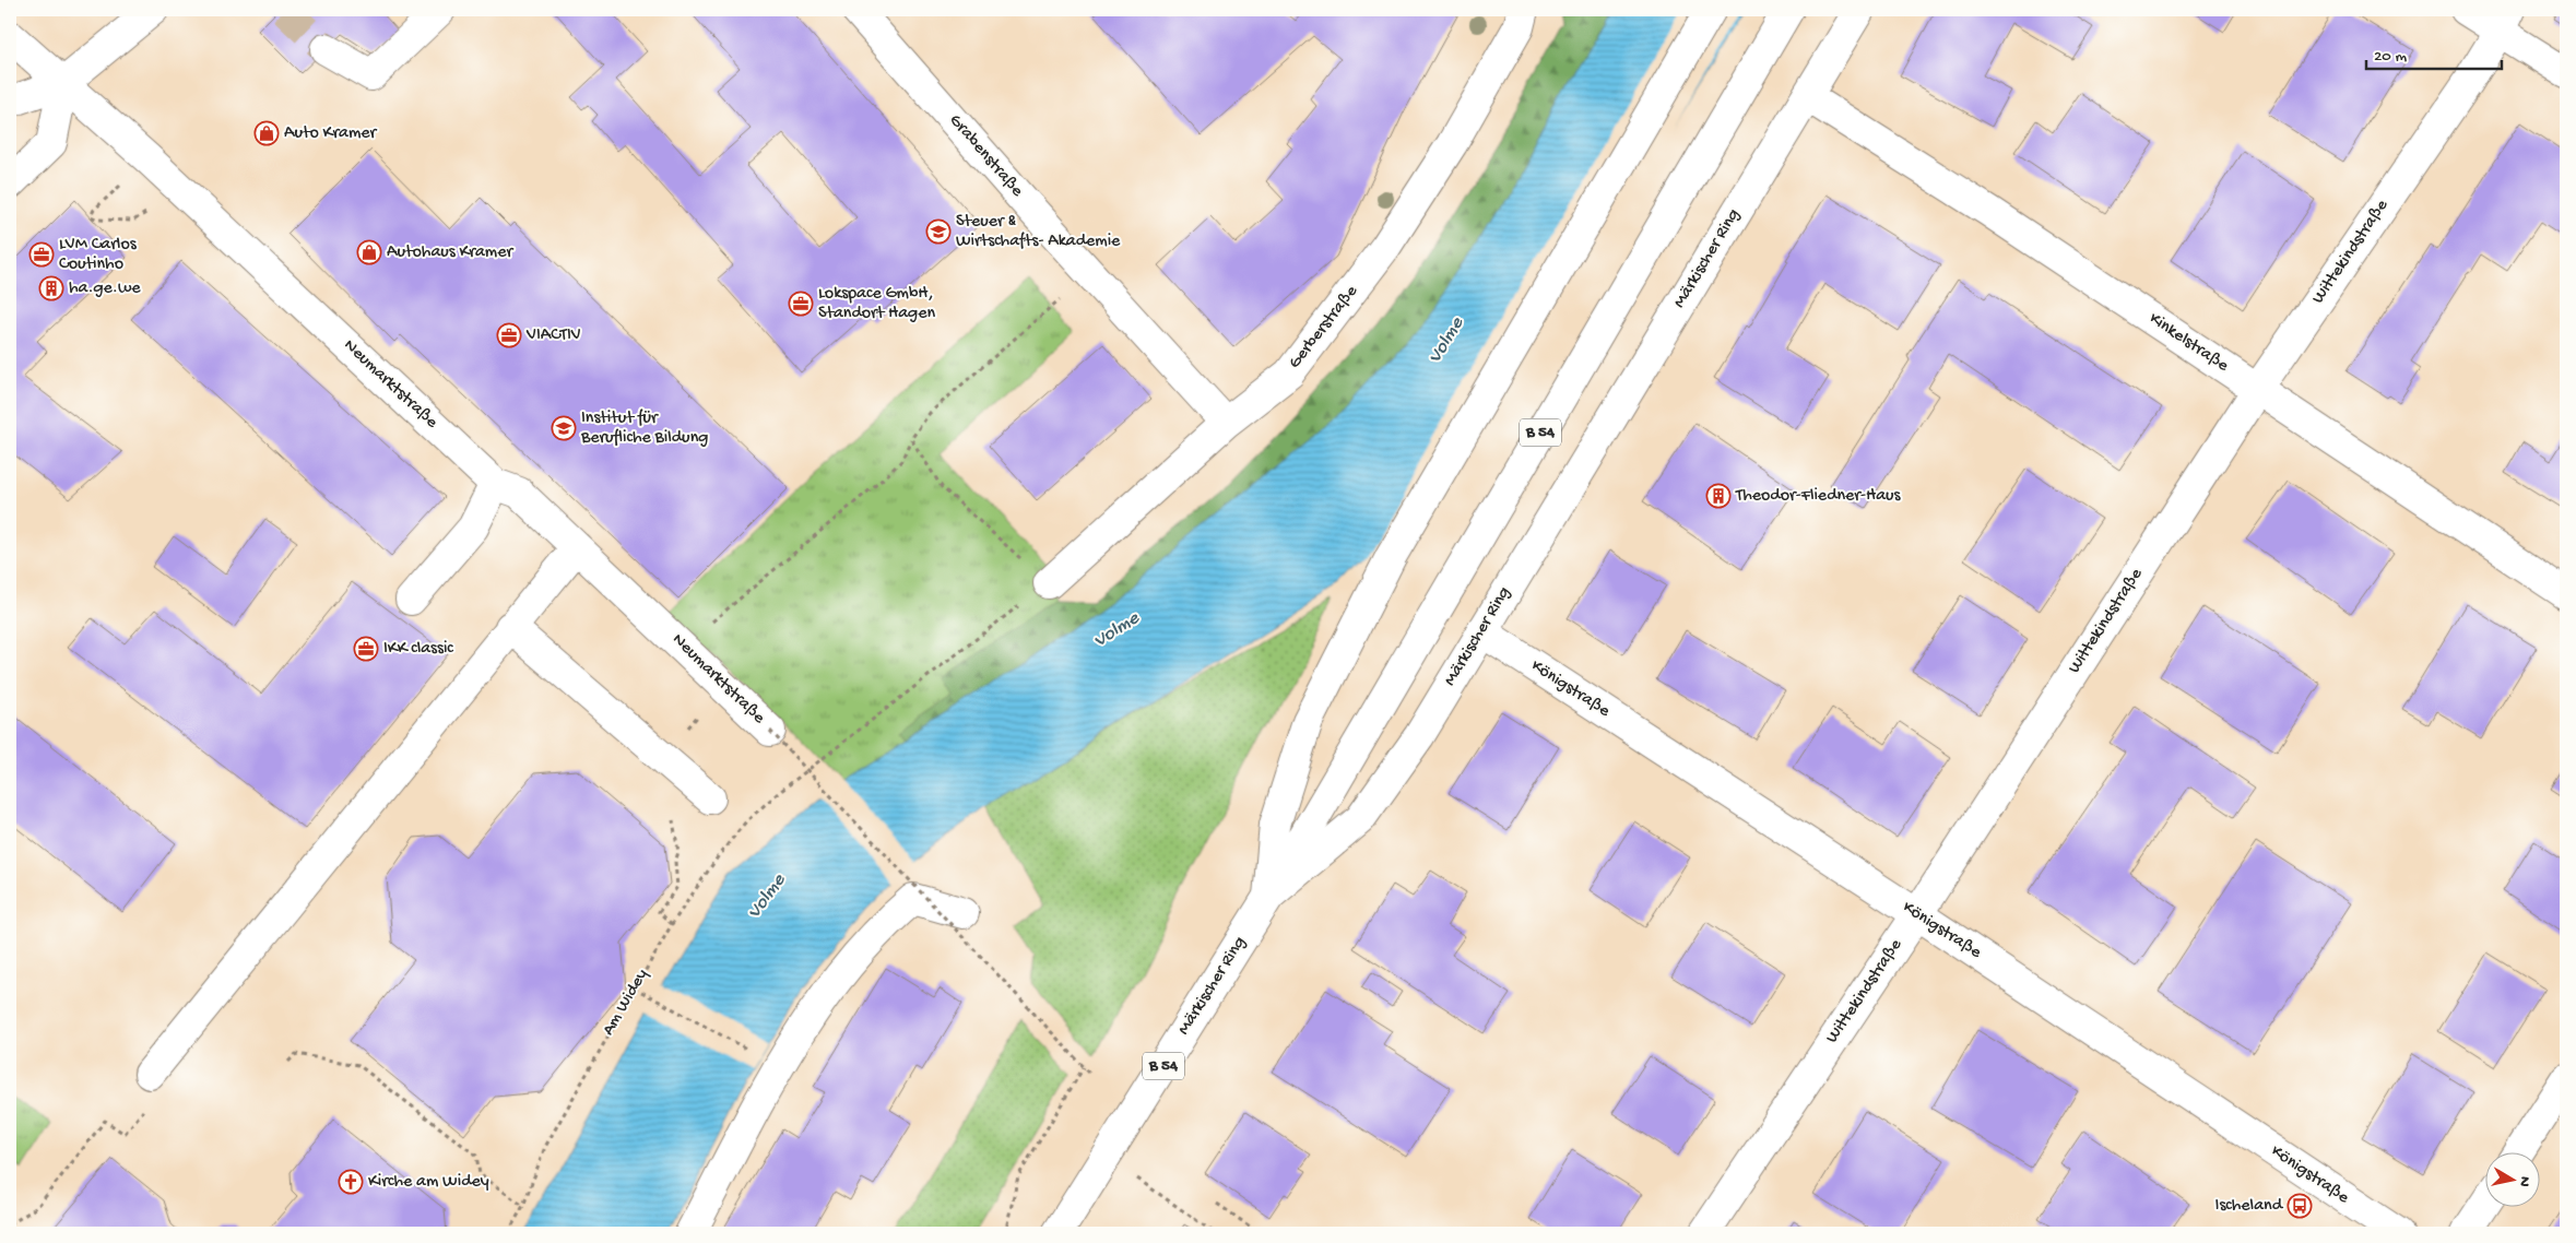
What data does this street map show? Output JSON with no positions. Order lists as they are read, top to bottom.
{
  "streets": {
    "street": [
      "Grabenstraße",
      "Wittekindstraße",
      "Märkischer Ring",
      "Gerberstraße",
      "Kinkelstraße",
      "Neumarktstraße",
      "B 54",
      "Königstraße"
    ],
    "path": ["Am Widey"]
  },
  "crossings": [
    ["Grabenstraße", "Gerberstraße"],
    ["Wittekindstraße", "Kinkelstraße"],
    ["Wittekindstraße", "Königstraße"],
    ["Märkischer Ring", "Kinkelstraße"],
    ["Märkischer Ring", "B 54"],
    ["Märkischer Ring", "Königstraße"],
    ["Gerberstraße", "Am Widey"]
  ],
  "water": ["Volme"],
  "places": {
    "shop": ["Auto Kramer", "Autohaus Kramer"],
    "school or university": ["Steuer & Wirtschafts- Akademie", "Institut für Berufliche Bildung"],
    "office": [
      "LVM Carlos Coutinho",
      "Lokspace GmbH, Standort Hagen",
      "VIACTIV",
      "IKK classic"
    ],
    "building": ["ha.ge.we", "Theodor-Fliedner-Haus"],
    "church": ["Kirche am Widey"],
    "bus stop": ["Ischeland"]
  },
  "scale_bar": "20 m",
  "north": "right"
}
